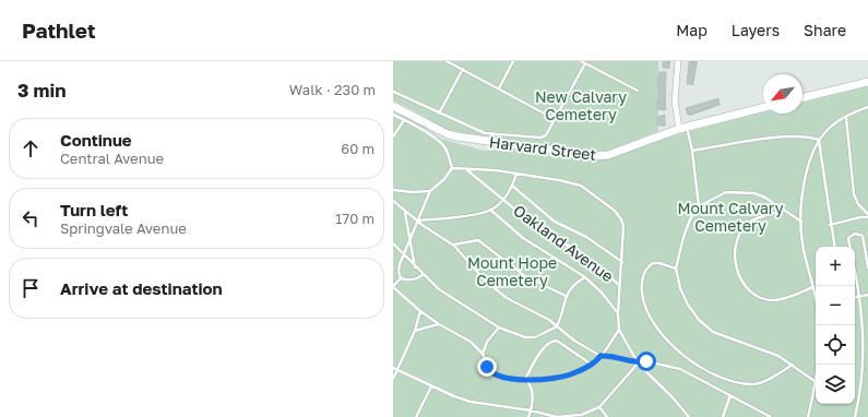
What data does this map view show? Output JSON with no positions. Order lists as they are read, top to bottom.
{
  "streets": {
    "main road": ["Harvard Street"],
    "lane": ["Oakland Avenue"]
  },
  "parks": ["New Calvary Cemetery", "Mount Calvary Cemetery", "Mount Hope Cemetery"],
  "north": "bottom left",
  "page": {
    "header": "Pathlet",
    "nav": ["Map", "Layers", "Share"],
    "heading": ["3 min", "Walk · 230 m"],
    "list": [
      ["Continue", "Central Avenue", "60 m"],
      ["Turn left", "Springvale Avenue", "170 m"],
      "Arrive at destination"
    ],
    "map_buttons": ["+", "−"]
  }
}
